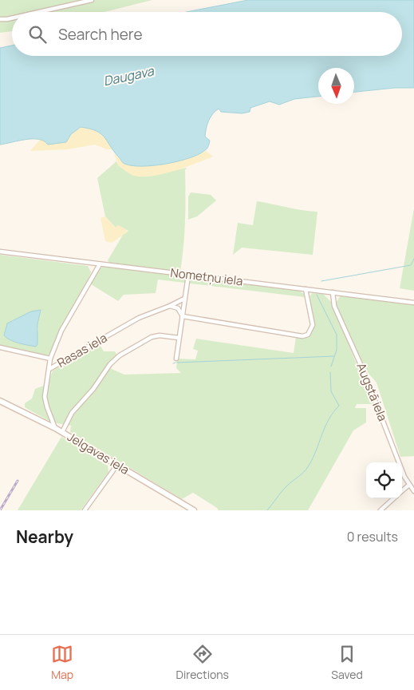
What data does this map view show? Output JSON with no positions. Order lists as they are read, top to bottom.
{
  "streets": {
    "street": [
      "Nometņu iela",
      "Rasas iela",
      "Augstā iela",
      "Jelgavas iela"
    ]
  },
  "crossings": [
    ["Nometņu iela", "Augstā iela"],
    ["Rasas iela", "Jelgavas iela"]
  ],
  "water": ["Daugava"],
  "north": "bottom",
  "page": {
    "search": "Search here",
    "heading": ["Nearby", "0 results"],
    "nav": ["Map", "Directions", "Saved"]
  }
}
